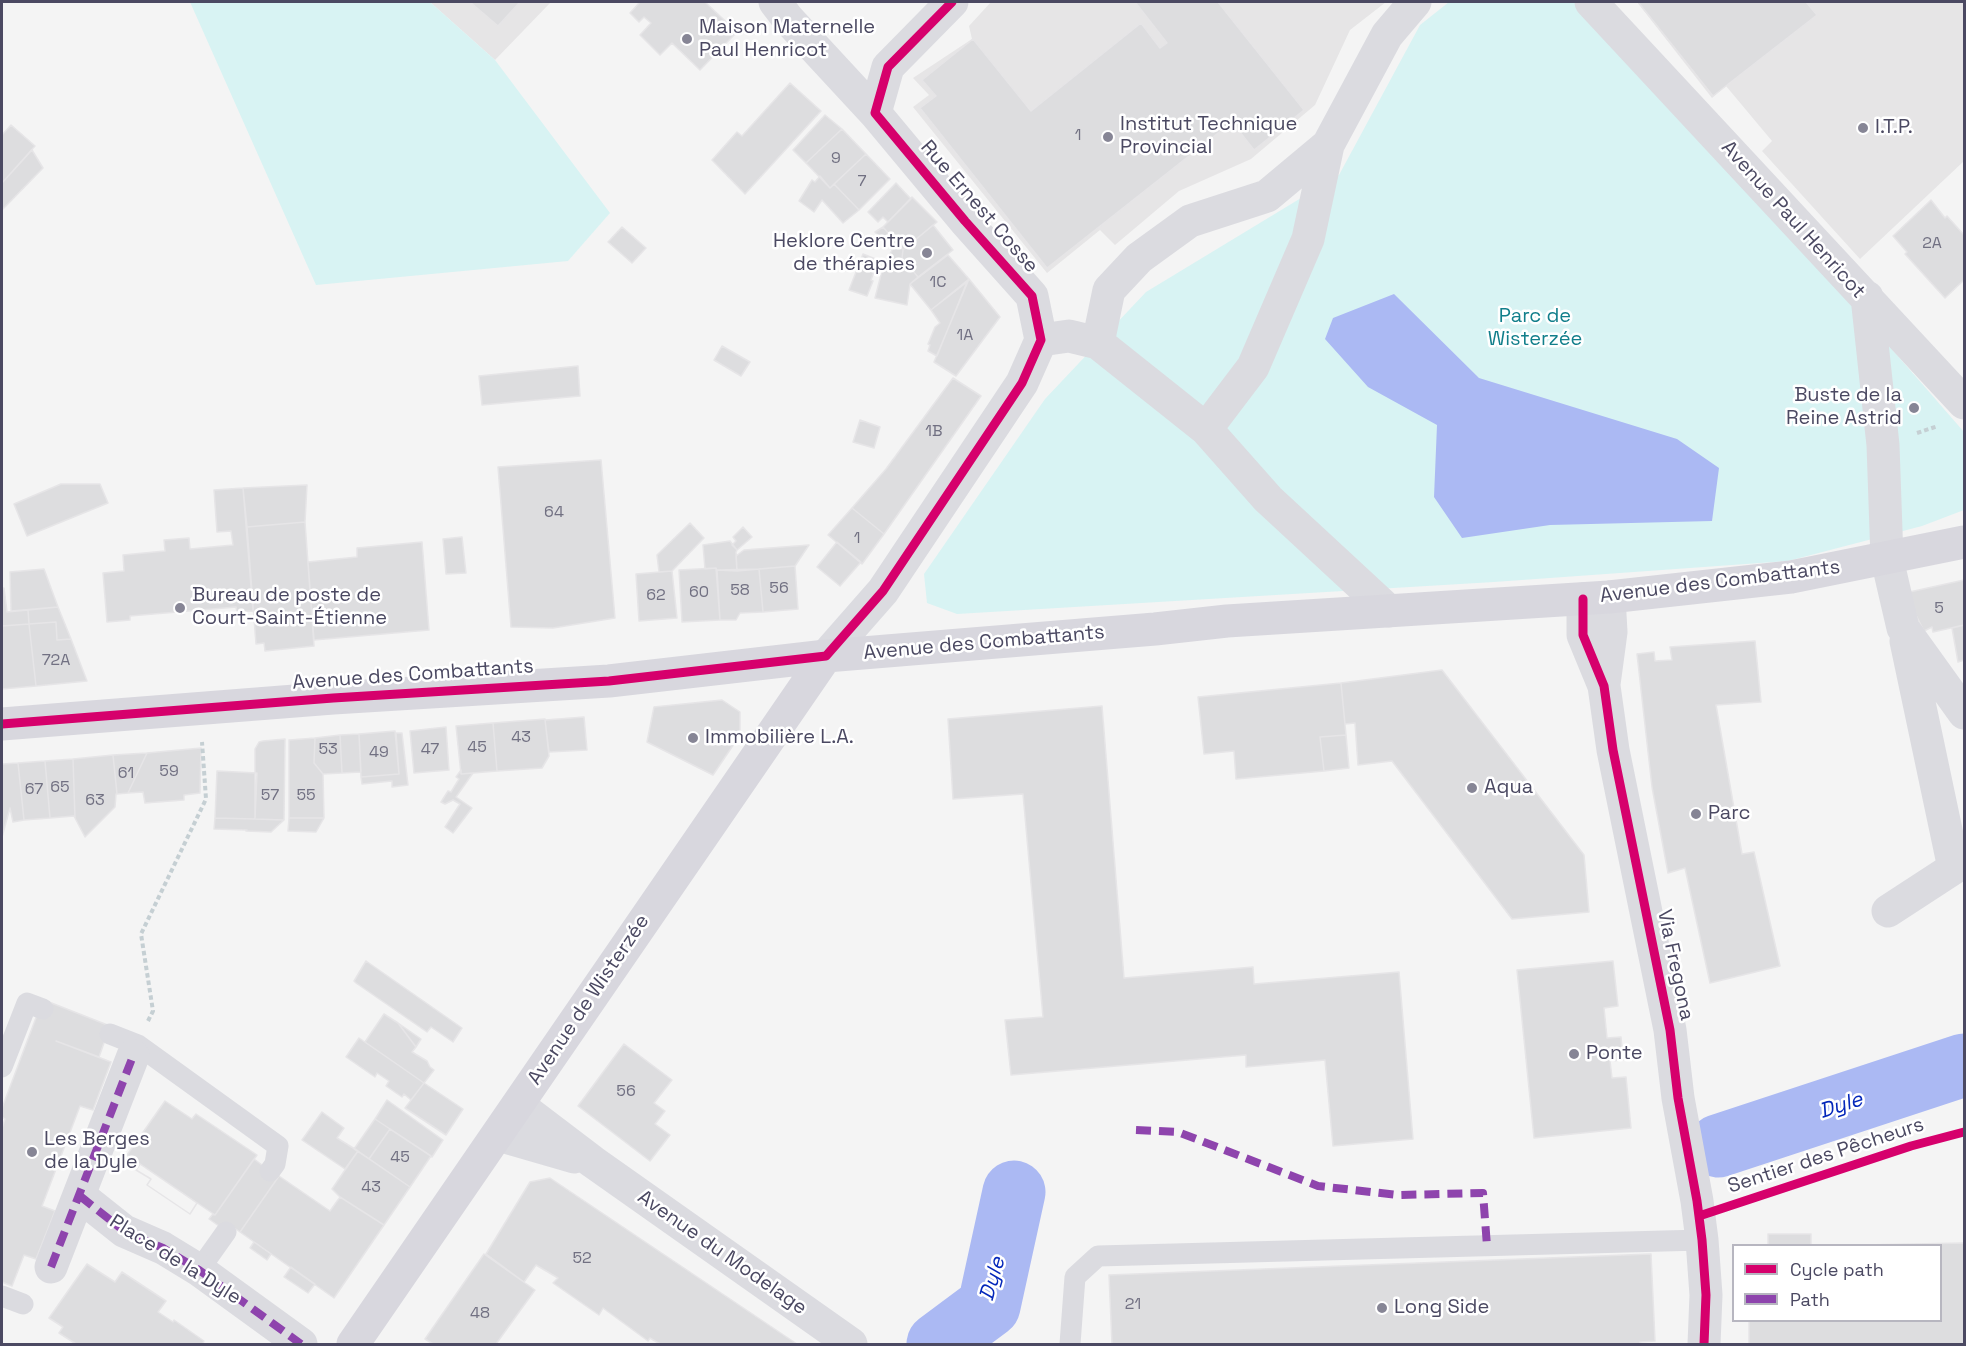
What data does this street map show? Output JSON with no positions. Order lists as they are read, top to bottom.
{
  "streets": {
    "main road": ["Avenue des Combattants", "Avenue de Wisterzée"],
    "street": [
      "Rue Ernest Cosse",
      "Avenue Paul Henricot",
      "Via Fregona",
      "Avenue du Modelage",
      "Place de la Dyle"
    ],
    "cycle path": ["Sentier des Pêcheurs"]
  },
  "crossings": [
    ["Avenue Paul Henricot", "Avenue des Combattants"],
    ["Avenue des Combattants", "Via Fregona"],
    ["Avenue des Combattants", "Avenue de Wisterzée"],
    ["Avenue de Wisterzée", "Avenue du Modelage"]
  ],
  "water": ["Dyle"],
  "parks": ["Parc de Wisterzée"],
  "places": [
    "Maison Maternelle Paul Henricot",
    "I.T.P.",
    "Institut Technique Provincial",
    "Heklore Centre de thérapies",
    "Buste de la Reine Astrid",
    "Bureau de poste de Court-Saint-Étienne",
    "Immobilière L.A.",
    "Aqua",
    "Parc",
    "Ponte",
    "Les Berges de la Dyle",
    "Long Side"
  ],
  "house_numbers": [
    "1",
    "9",
    "7",
    "2A",
    "1C",
    "1A",
    "1B",
    "64",
    "1",
    "56",
    "58",
    "60",
    "62",
    "5",
    "72A",
    "43",
    "45",
    "53",
    "47",
    "49",
    "59",
    "61",
    "65",
    "67",
    "57",
    "55",
    "63",
    "56",
    "45",
    "43",
    "52",
    "21",
    "48"
  ],
  "legend": ["Cycle path", "Path"]
}
